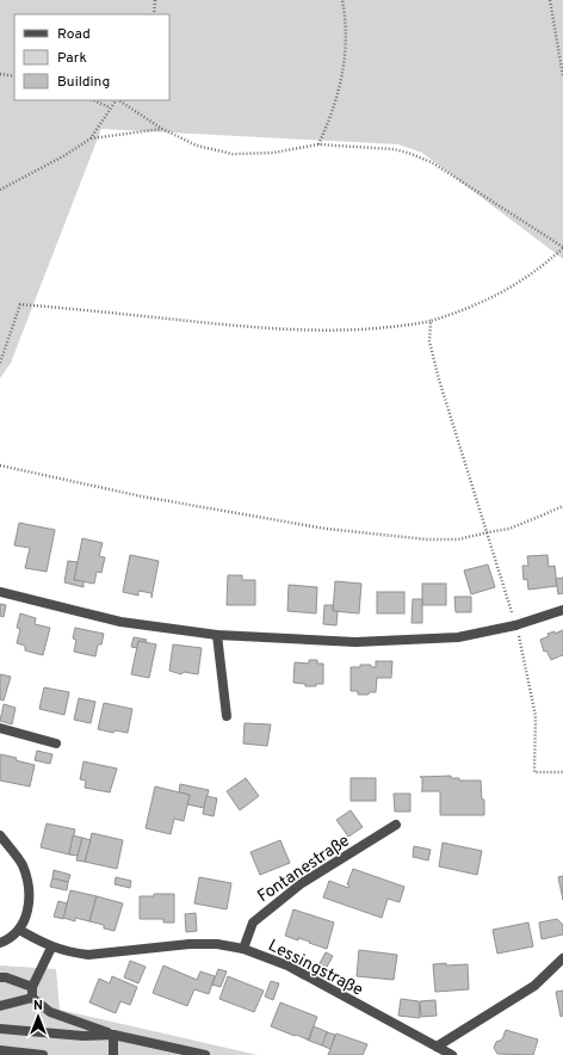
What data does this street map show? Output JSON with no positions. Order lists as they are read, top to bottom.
{
  "streets": {
    "street": ["Fontanestraße", "Lessingstraße"]
  },
  "crossings": [
    ["Fontanestraße", "Lessingstraße"]
  ],
  "legend": ["Road", "Park", "Building"],
  "north": "top"
}
